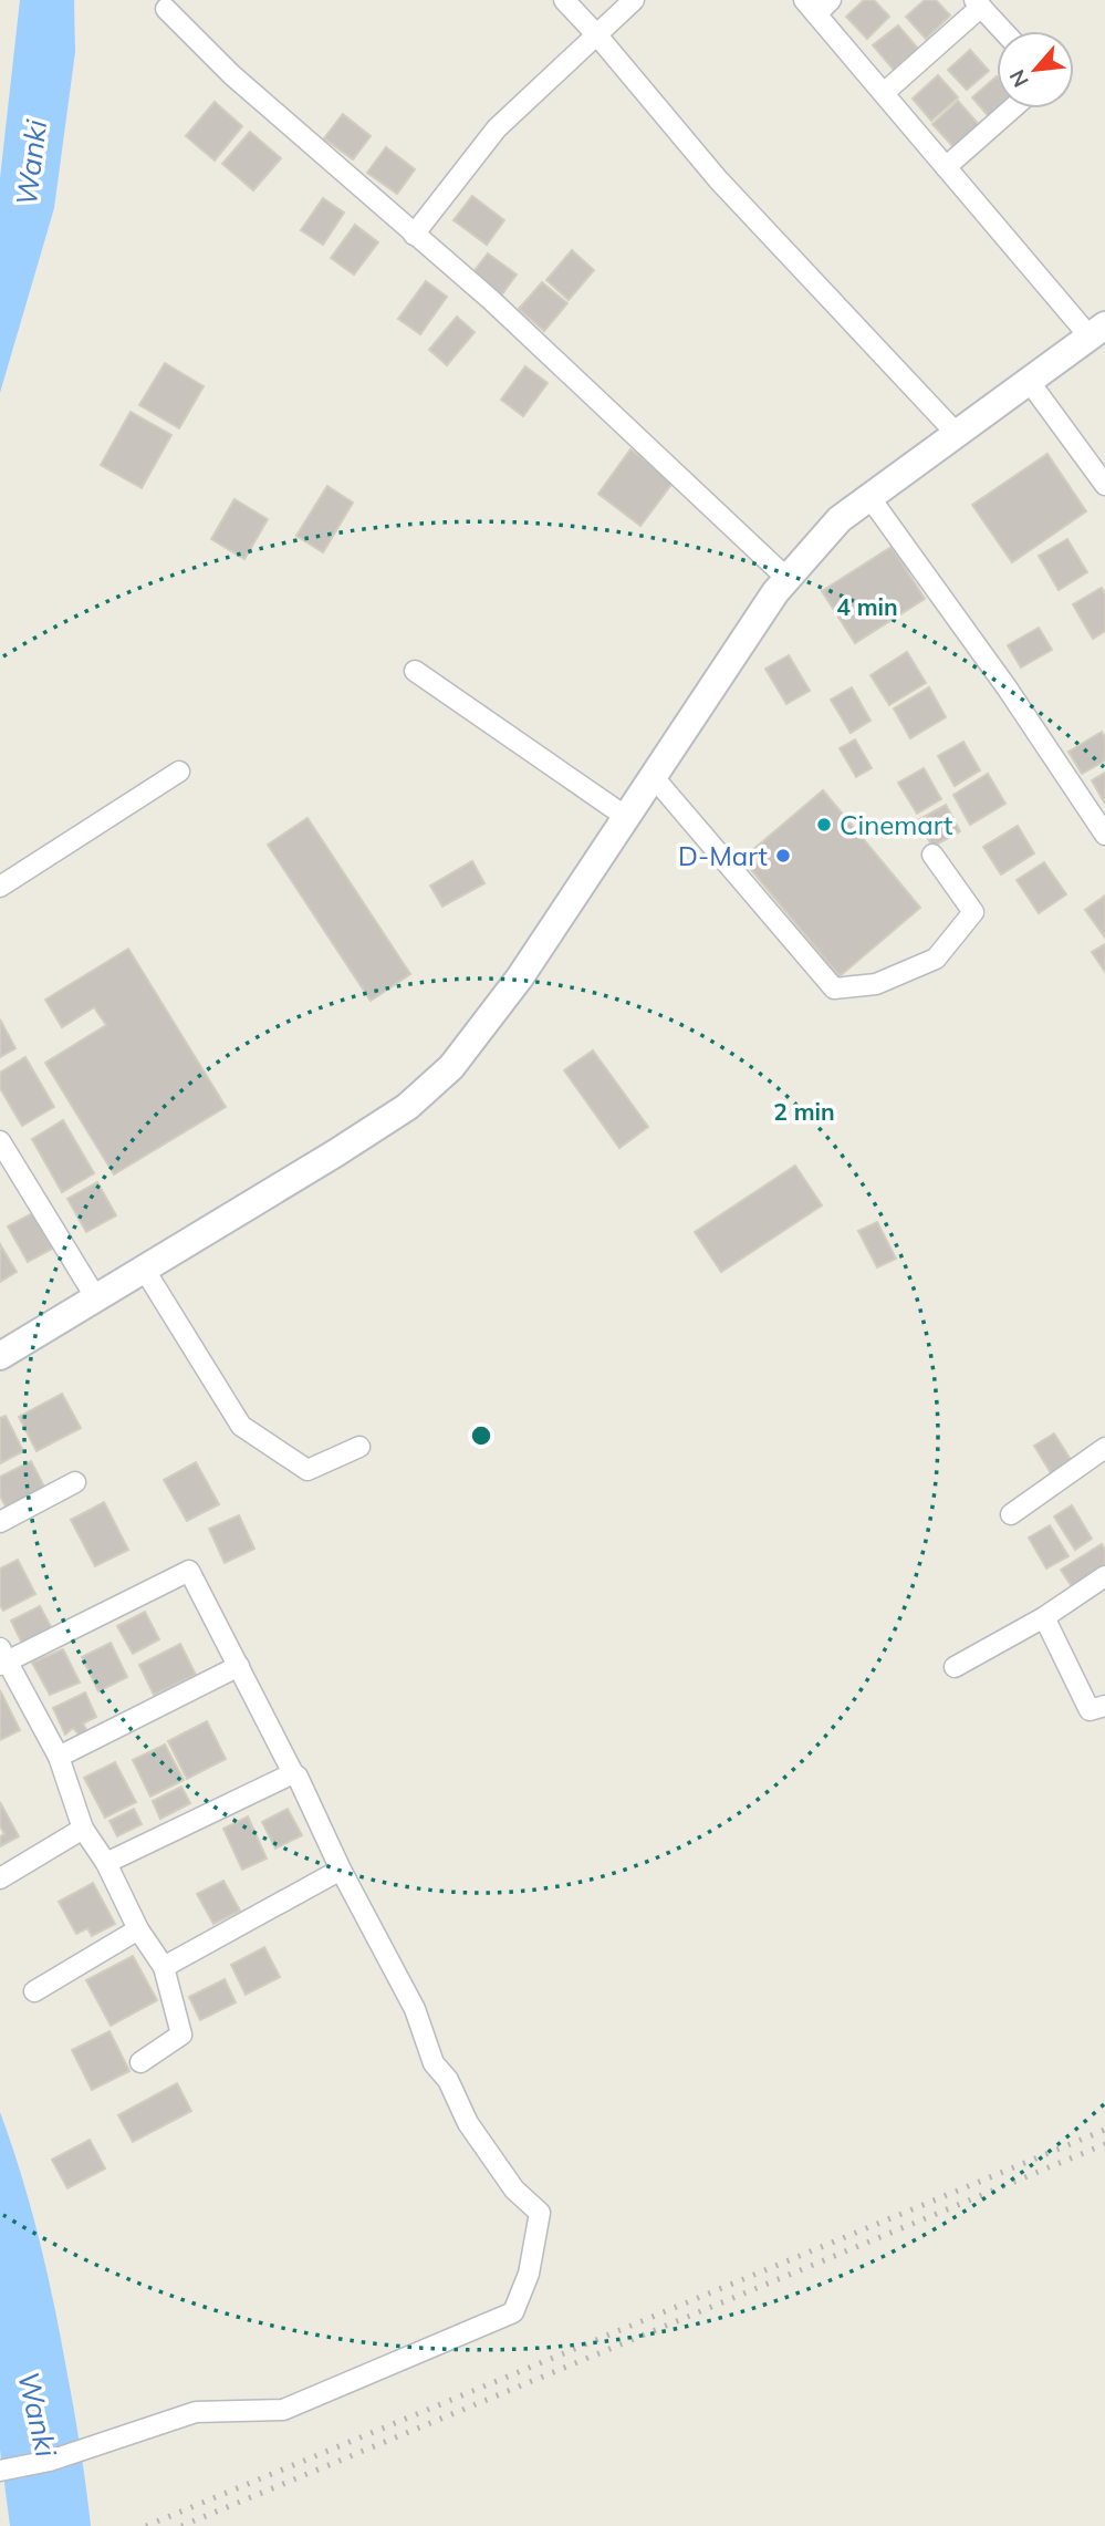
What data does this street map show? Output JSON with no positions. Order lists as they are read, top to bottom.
{
  "water": ["Wanki"],
  "places": ["Cinemart", "D-Mart"],
  "north": "bottom left",
  "rings": ["4 min", "2 min"]
}
